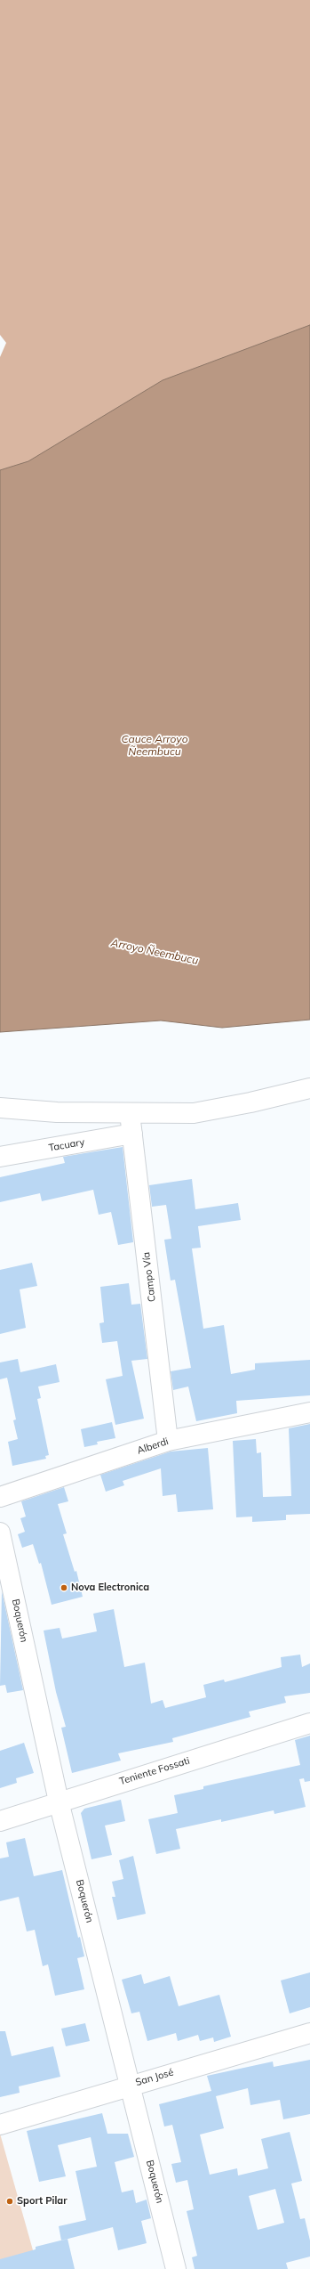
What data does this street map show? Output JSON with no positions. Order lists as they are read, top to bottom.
{
  "streets": {
    "street": [
      "Tacuary",
      "Campo Vía",
      "Alberdi",
      "Boquerón",
      "Teniente Fossati",
      "San José"
    ]
  },
  "crossings": [
    ["Tacuary", "Campo Vía"],
    ["Campo Vía", "Alberdi"],
    ["Boquerón", "Teniente Fossati"],
    ["Boquerón", "San José"]
  ],
  "water": ["Cauce Arroyo Ñeembucu", "Arroyo Ñeembucu"],
  "places": ["Nova Electronica", "Sport Pilar"]
}
